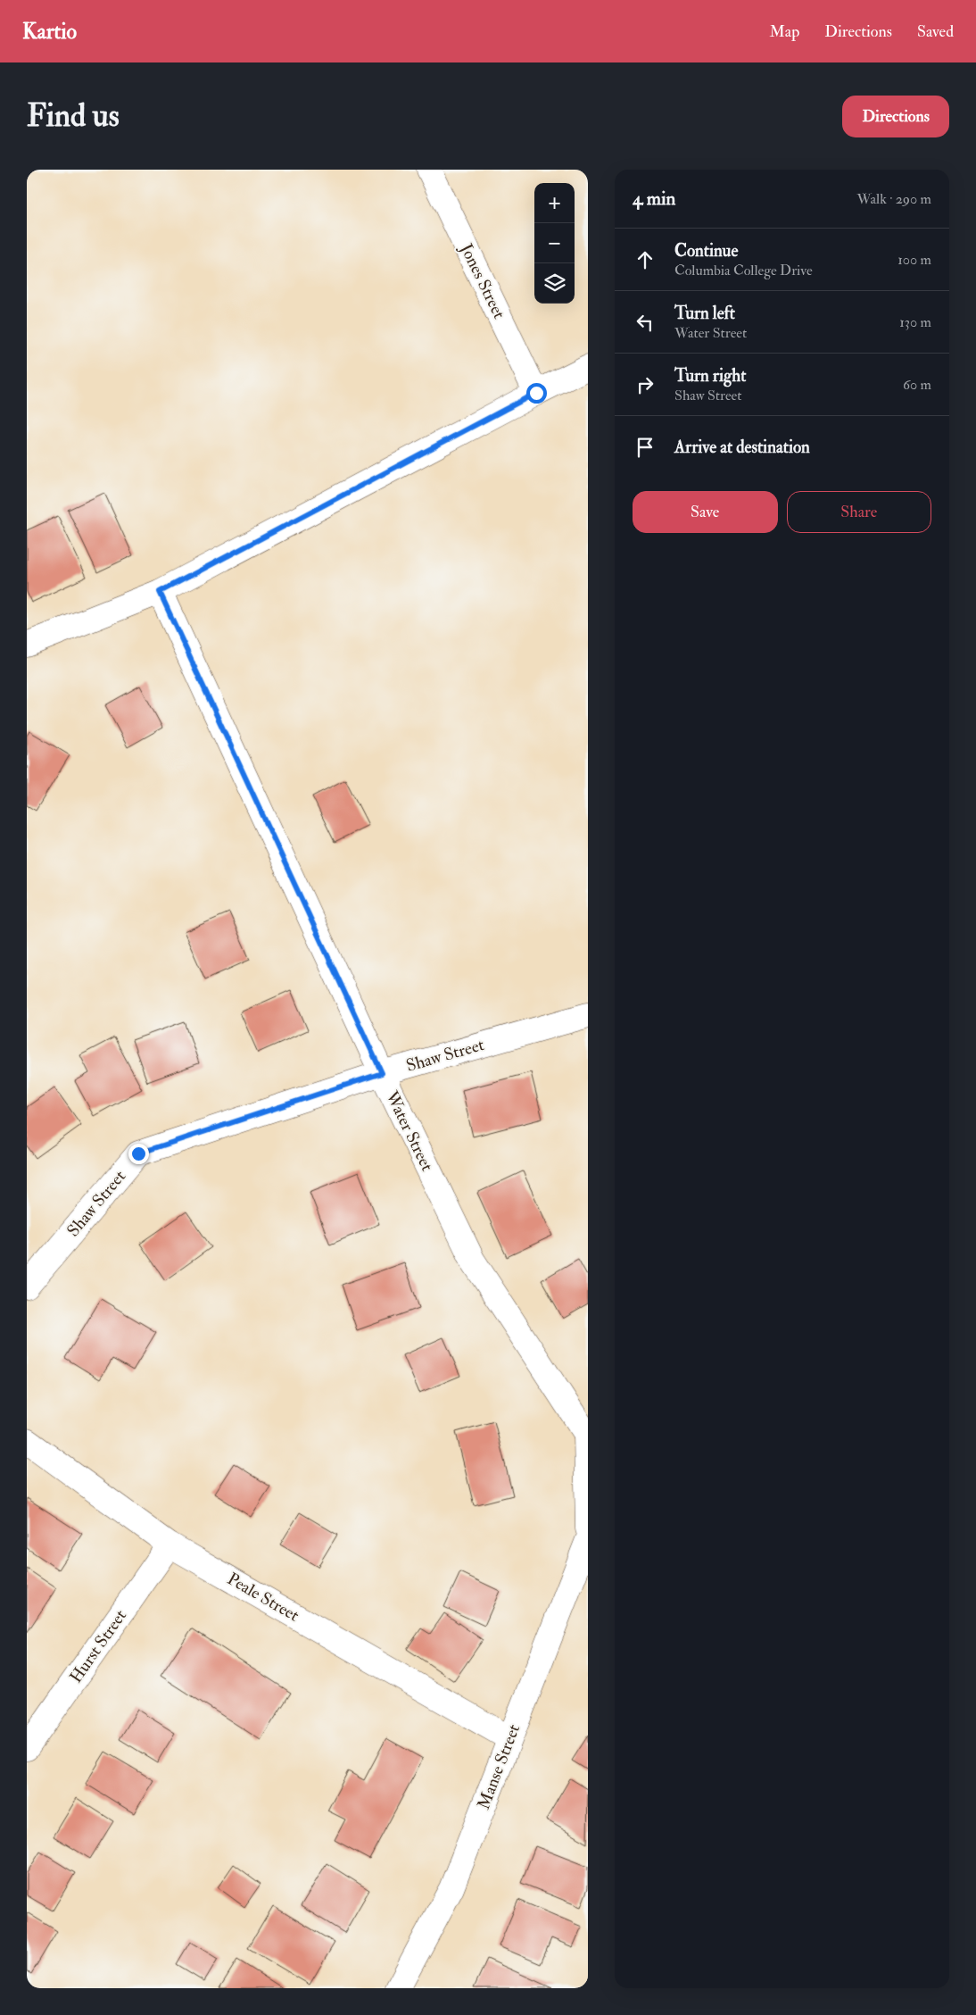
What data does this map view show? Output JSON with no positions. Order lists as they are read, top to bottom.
{
  "streets": {
    "street": [
      "Jones Street",
      "Shaw Street",
      "Water Street",
      "Peale Street",
      "Hurst Street",
      "Manse Street"
    ]
  },
  "crossings": [
    ["Shaw Street", "Water Street"],
    ["Peale Street", "Hurst Street"],
    ["Peale Street", "Manse Street"]
  ],
  "page": {
    "header": "Kartio",
    "nav": ["Map", "Directions", "Saved"],
    "buttons": [
      "Directions",
      ["Save", "Share"]
    ],
    "title": "Find us",
    "heading": ["4 min", "Walk · 290 m"],
    "map_buttons": ["+", "−"],
    "list": [
      ["Continue", "Columbia College Drive", "100 m"],
      ["Turn left", "Water Street", "130 m"],
      ["Turn right", "Shaw Street", "60 m"],
      "Arrive at destination"
    ]
  }
}
